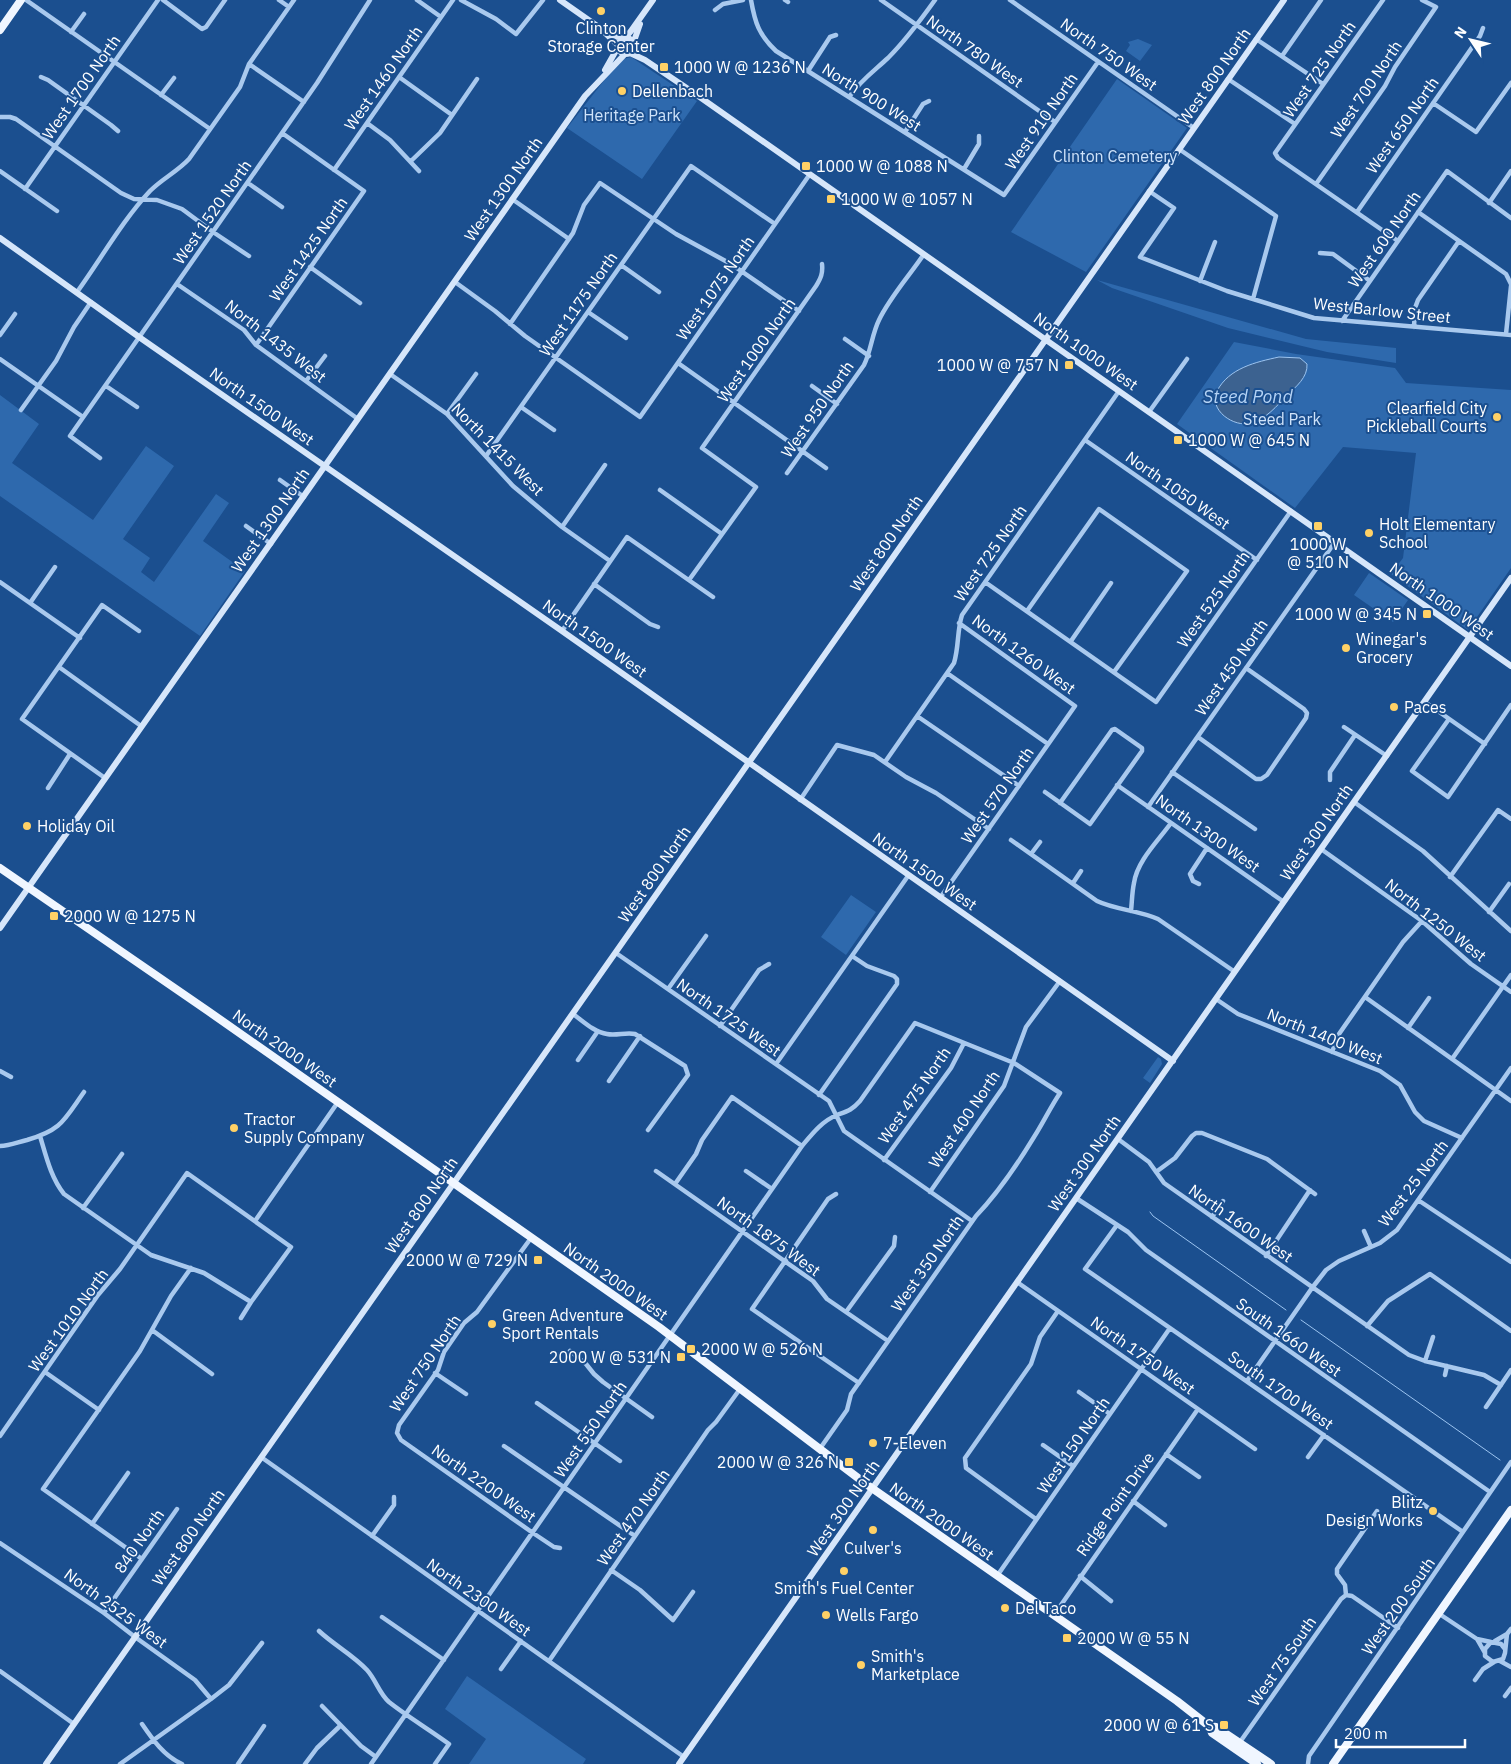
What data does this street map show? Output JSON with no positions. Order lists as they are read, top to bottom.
{
  "streets": {
    "main road": ["North 2000 West"],
    "street": [
      "North 780 West",
      "North 750 West",
      "West 725 North",
      "West 800 North",
      "West 1460 North",
      "West 1700 North",
      "West 700 North",
      "North 900 West",
      "West 910 North",
      "West 650 North",
      "West 1300 North",
      "West 1520 North",
      "West 600 North",
      "West 1425 North",
      "West 1075 North",
      "West 1175 North",
      "West Barlow Street",
      "North 1435 West",
      "West 1000 North",
      "North 1000 West",
      "North 1500 West",
      "West 950 North",
      "North 1415 West",
      "North 1050 West",
      "West 525 North",
      "North 1260 West",
      "West 450 North",
      "West 570 North",
      "West 300 North",
      "North 1300 West",
      "North 1250 West",
      "North 1725 West",
      "North 1400 West",
      "West 475 North",
      "West 400 North",
      "West 25 North",
      "North 1600 West",
      "North 1875 West",
      "West 350 North",
      "West 1010 North",
      "South 1660 West",
      "North 1750 West",
      "West 750 North",
      "South 1700 West",
      "West 550 North",
      "West 150 North",
      "North 2200 West",
      "Ridge Point Drive",
      "West 470 North",
      "840 North",
      "North 2300 West",
      "West 200 South",
      "North 2525 West",
      "West 75 South"
    ]
  },
  "crossings": [
    ["North 780 West", "West 910 North"],
    ["North 750 West", "West 800 North"],
    ["North 750 West", "West 910 North"],
    ["West 725 North", "West 700 North"],
    ["West 725 North", "North 1000 West"],
    ["West 725 North", "North 1050 West"],
    ["West 725 North", "North 1260 West"],
    ["West 800 North", "West Barlow Street"],
    ["West 800 North", "North 1000 West"],
    ["West 800 North", "North 1500 West"],
    ["West 800 North", "North 1725 West"],
    ["West 800 North", "North 2000 West"],
    ["West 800 North", "North 2300 West"],
    ["West 800 North", "North 2525 West"],
    ["West 1460 North", "West 1425 North"],
    ["North 900 West", "West 910 North"],
    ["West 1300 North", "North 1435 West"],
    ["West 1300 North", "North 1000 West"],
    ["West 1300 North", "North 1500 West"],
    ["West 1300 North", "North 1415 West"],
    ["West 1300 North", "North 2000 West"],
    ["West 1520 North", "North 1435 West"],
    ["West 1520 North", "North 1500 West"],
    ["West 600 North", "West Barlow Street"],
    ["West 1425 North", "North 1435 West"],
    ["West 1075 North", "West 1175 North"],
    ["West 1075 North", "North 1000 West"],
    ["West 1175 North", "North 1415 West"],
    ["North 1000 West", "West 950 North"],
    ["North 1000 West", "West 525 North"],
    ["North 1000 West", "West 450 North"],
    ["North 1000 West", "West 300 North"],
    ["North 1500 West", "West 570 North"],
    ["North 1500 West", "West 300 North"],
    ["North 1500 West", "West 400 North"],
    ["North 1050 West", "West 525 North"],
    ["North 1260 West", "West 570 North"],
    ["West 450 North", "North 1300 West"],
    ["West 300 North", "North 1300 West"],
    ["West 300 North", "North 1250 West"],
    ["West 300 North", "North 1400 West"],
    ["West 300 North", "North 2000 West"],
    ["West 300 North", "North 1600 West"],
    ["West 300 North", "South 1660 West"],
    ["West 300 North", "North 1750 West"],
    ["West 300 North", "North 2300 West"],
    ["North 1725 West", "West 550 North"],
    ["North 1400 West", "West 25 North"],
    ["North 2000 West", "West 350 North"],
    ["North 2000 West", "West 750 North"],
    ["North 2000 West", "West 550 North"],
    ["North 2000 West", "West 150 North"],
    ["North 2000 West", "Ridge Point Drive"],
    ["North 2000 West", "West 470 North"],
    ["North 2000 West", "West 75 South"],
    ["West 400 North", "West 350 North"],
    ["West 25 North", "North 1600 West"],
    ["West 25 North", "South 1660 West"],
    ["West 25 North", "South 1700 West"],
    ["North 1875 West", "West 350 North"],
    ["North 1875 West", "West 550 North"],
    ["South 1660 West", "South 1700 West"],
    ["South 1660 West", "West 200 South"],
    ["North 1750 West", "West 150 North"],
    ["North 1750 West", "Ridge Point Drive"],
    ["West 750 North", "North 2200 West"],
    ["South 1700 West", "West 150 North"],
    ["South 1700 West", "West 200 South"],
    ["West 550 North", "North 2200 West"],
    ["West 550 North", "North 2300 West"],
    ["West 470 North", "North 2300 West"],
    ["840 North", "North 2525 West"]
  ],
  "water": ["Steed Pond"],
  "parks": ["Heritage Park", "Clinton Cemetery", "Steed Park"],
  "places": {
    "other": [
      "Clinton Storage Center",
      "Dellenbach",
      "Clearfield City Pickleball Courts",
      "Holt Elementary School",
      "Winegar's Grocery",
      "Paces",
      "Holiday Oil",
      "Tractor Supply Company",
      "Green Adventure Sport Rentals",
      "7-Eleven",
      "Blitz Design Works",
      "Culver's",
      "Smith's Fuel Center",
      "Del Taco",
      "Wells Fargo",
      "Smith's Marketplace"
    ],
    "transit": [
      "1000 W @ 1236 N",
      "1000 W @ 1088 N",
      "1000 W @ 1057 N",
      "1000 W @ 757 N",
      "1000 W @ 645 N",
      "1000 W @ 510 N",
      "1000 W @ 345 N",
      "2000 W @ 1275 N",
      "2000 W @ 729 N",
      "2000 W @ 526 N",
      "2000 W @ 531 N",
      "2000 W @ 326 N",
      "2000 W @ 55 N",
      "2000 W @ 61 S"
    ]
  },
  "scale_bar": "200 m",
  "north": "top left"
}
